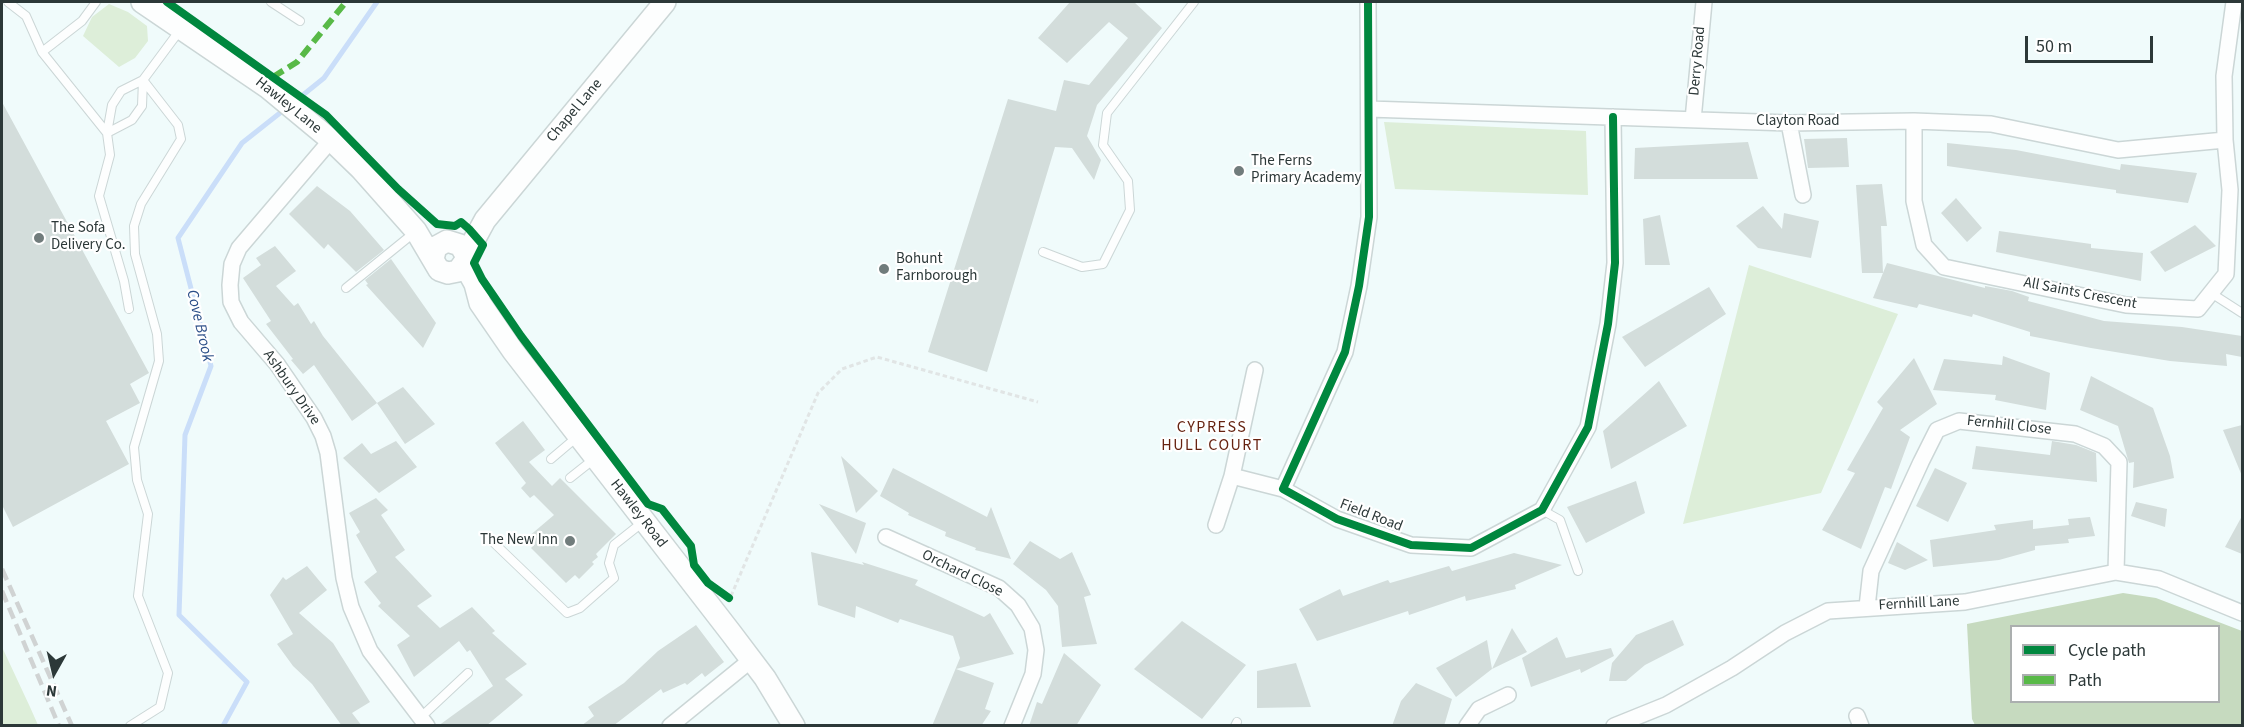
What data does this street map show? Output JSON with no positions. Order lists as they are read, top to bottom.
{
  "streets": {
    "main road": ["Hawley Lane", "Chapel Lane", "Hawley Road"],
    "street": [
      "Derry Road",
      "Clayton Road",
      "All Saints Crescent",
      "Ashbury Drive",
      "Fernhill Close",
      "Field Road",
      "Orchard Close",
      "Fernhill Lane"
    ]
  },
  "crossings": [
    ["Derry Road", "Clayton Road"],
    ["Hawley Lane", "Chapel Lane"],
    ["Hawley Lane", "Ashbury Drive"],
    ["Hawley Lane", "Hawley Road"],
    ["Clayton Road", "All Saints Crescent"],
    ["Fernhill Close", "Fernhill Lane"]
  ],
  "districts": ["CYPRESS HULL COURT"],
  "water": ["Cove Brook"],
  "places": [
    "The Ferns Primary Academy",
    "The Sofa Delivery Co.",
    "Bohunt Farnborough",
    "The New Inn"
  ],
  "legend": ["Cycle path", "Path"],
  "scale_bar": "50 m",
  "north": "bottom"
}
